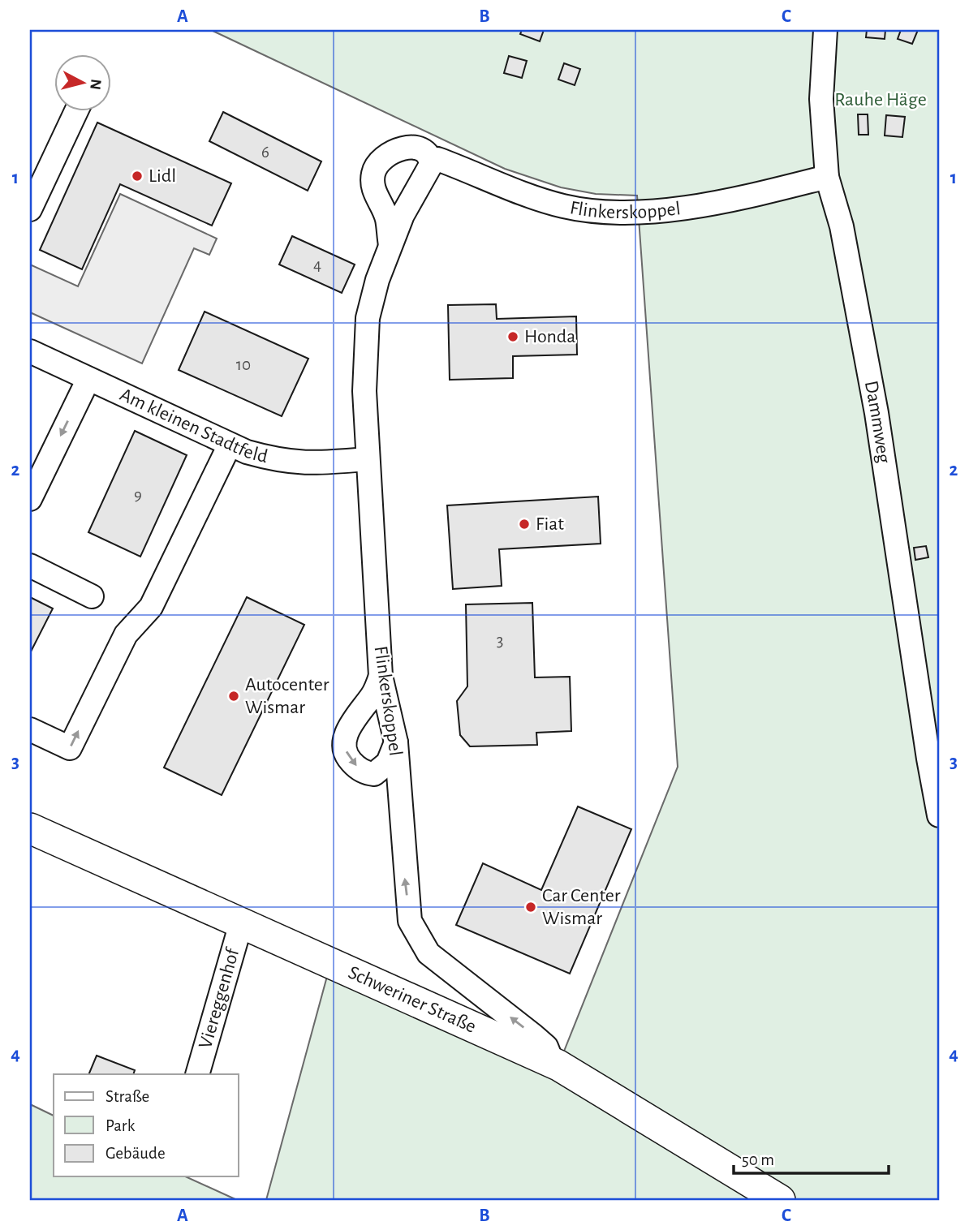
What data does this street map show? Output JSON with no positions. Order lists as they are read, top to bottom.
{
  "streets": {
    "main road": ["Schweriner Straße"],
    "street": [
      "Flinkerskoppel",
      "Dammweg",
      "Am kleinen Stadtfeld",
      "Viereggenhof"
    ]
  },
  "crossings": [
    ["Flinkerskoppel", "Dammweg"],
    ["Flinkerskoppel", "Am kleinen Stadtfeld"],
    ["Flinkerskoppel", "Schweriner Straße"],
    ["Viereggenhof", "Schweriner Straße"]
  ],
  "parks": ["Rauhe Häge"],
  "places": [
    "Lidl",
    "Honda",
    "Fiat",
    "Autocenter Wismar",
    "Car Center Wismar"
  ],
  "house_numbers": [
    "6",
    "4",
    "10",
    "9",
    "3"
  ],
  "legend": ["Straße", "Park", "Gebäude"],
  "scale_bar": "50 m",
  "north": "right",
  "grid": {
    "columns": ["A", "B", "C"],
    "rows": [
      "1",
      "2",
      "3",
      "4"
    ]
  }
}
